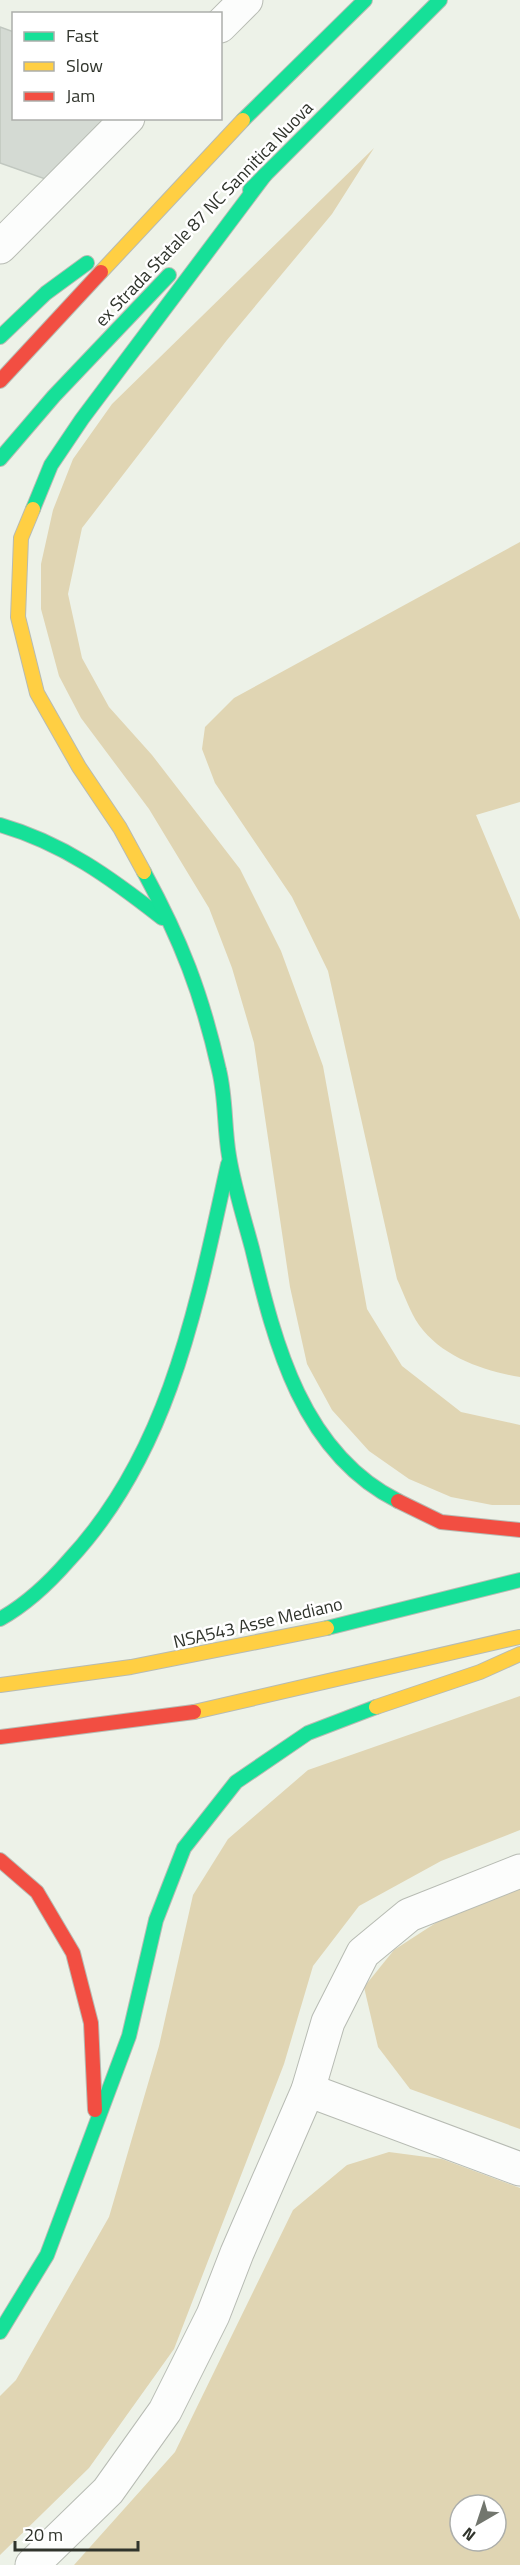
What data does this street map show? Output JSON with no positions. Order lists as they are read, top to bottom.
{
  "streets": {
    "highway": ["ex Strada Statale 87 NC Sannitica Nuova", "NSA543 Asse Mediano"]
  },
  "legend": ["Fast", "Slow", "Jam"],
  "scale_bar": "20 m",
  "north": "bottom left"
}
